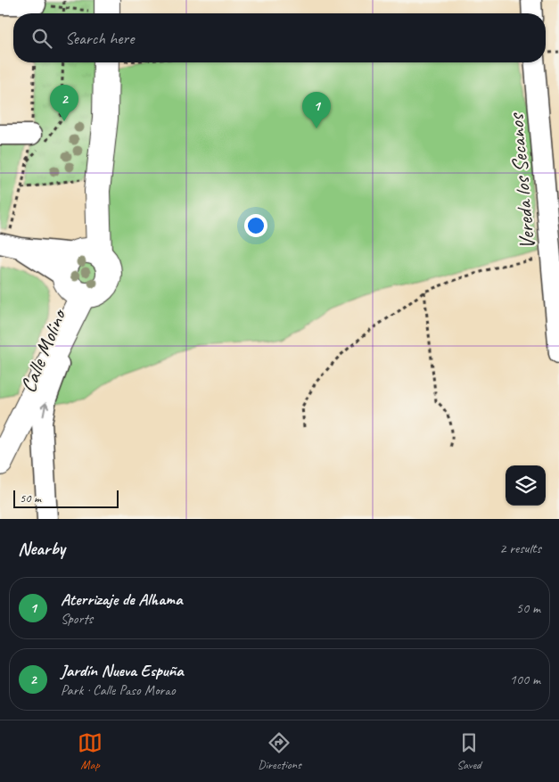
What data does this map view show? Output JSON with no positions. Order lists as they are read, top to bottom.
{
  "streets": {
    "street": ["Vereda los Secanos", "Calle Molino"]
  },
  "one_way": ["Calle Molino"],
  "scale_bar": "50 m",
  "page": {
    "search": "Search here",
    "pins": ["2", "1"],
    "scale": "50 m",
    "heading": ["Nearby", "2 results"],
    "list": [
      {
        "mark": "1",
        "name": "Aterrizaje de Alhama",
        "note": "Sports",
        "value": "50 m"
      },
      {
        "mark": "2",
        "name": "Jardín Nueva Espuña",
        "note": "Park · Calle Paso Morao",
        "value": "100 m"
      }
    ],
    "nav": ["Map", "Directions", "Saved"]
  }
}
